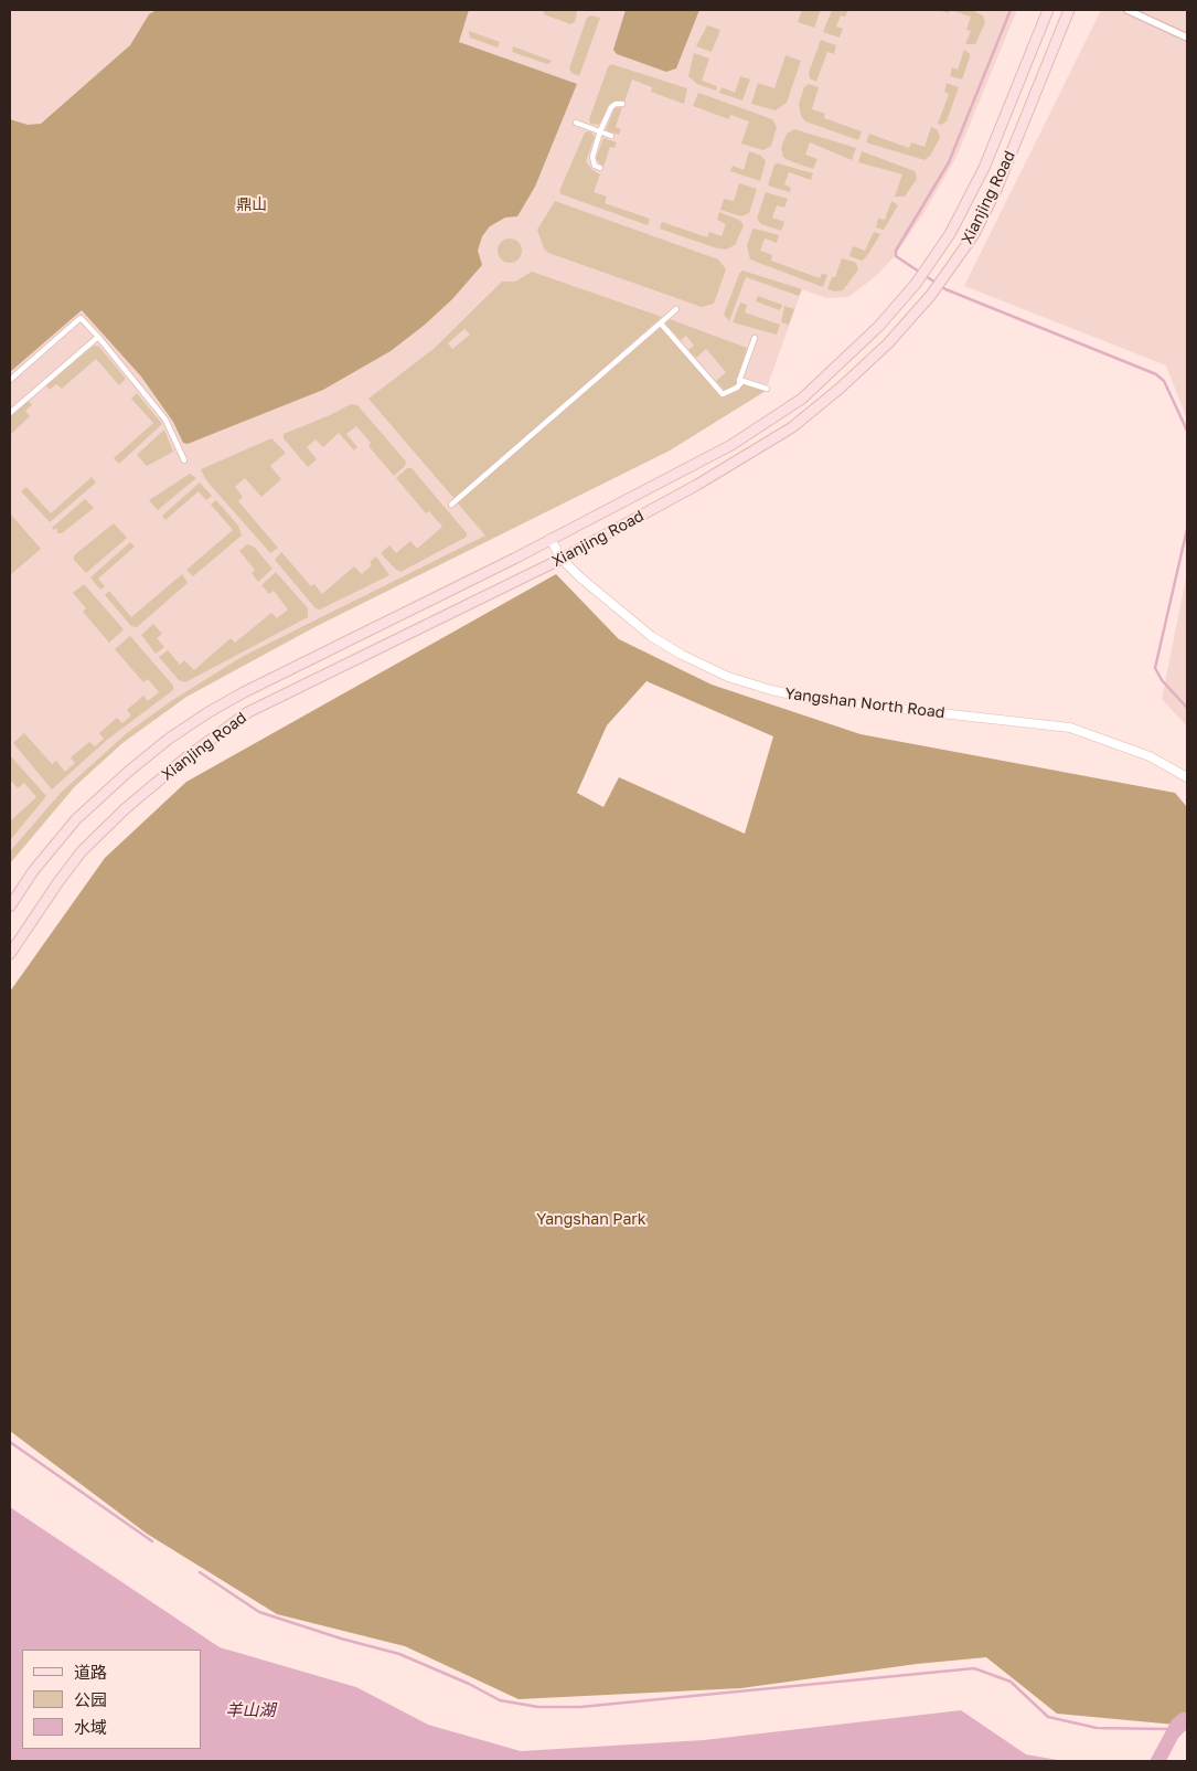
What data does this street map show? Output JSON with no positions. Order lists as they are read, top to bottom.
{
  "streets": {
    "main road": ["Xianjing Road"],
    "street": ["Yangshan North Road"]
  },
  "crossings": [
    ["Xianjing Road", "Yangshan North Road"]
  ],
  "water": ["羊山湖"],
  "parks": ["鼎山", "Yangshan Park"],
  "legend": ["道路", "公园", "水域"]
}
